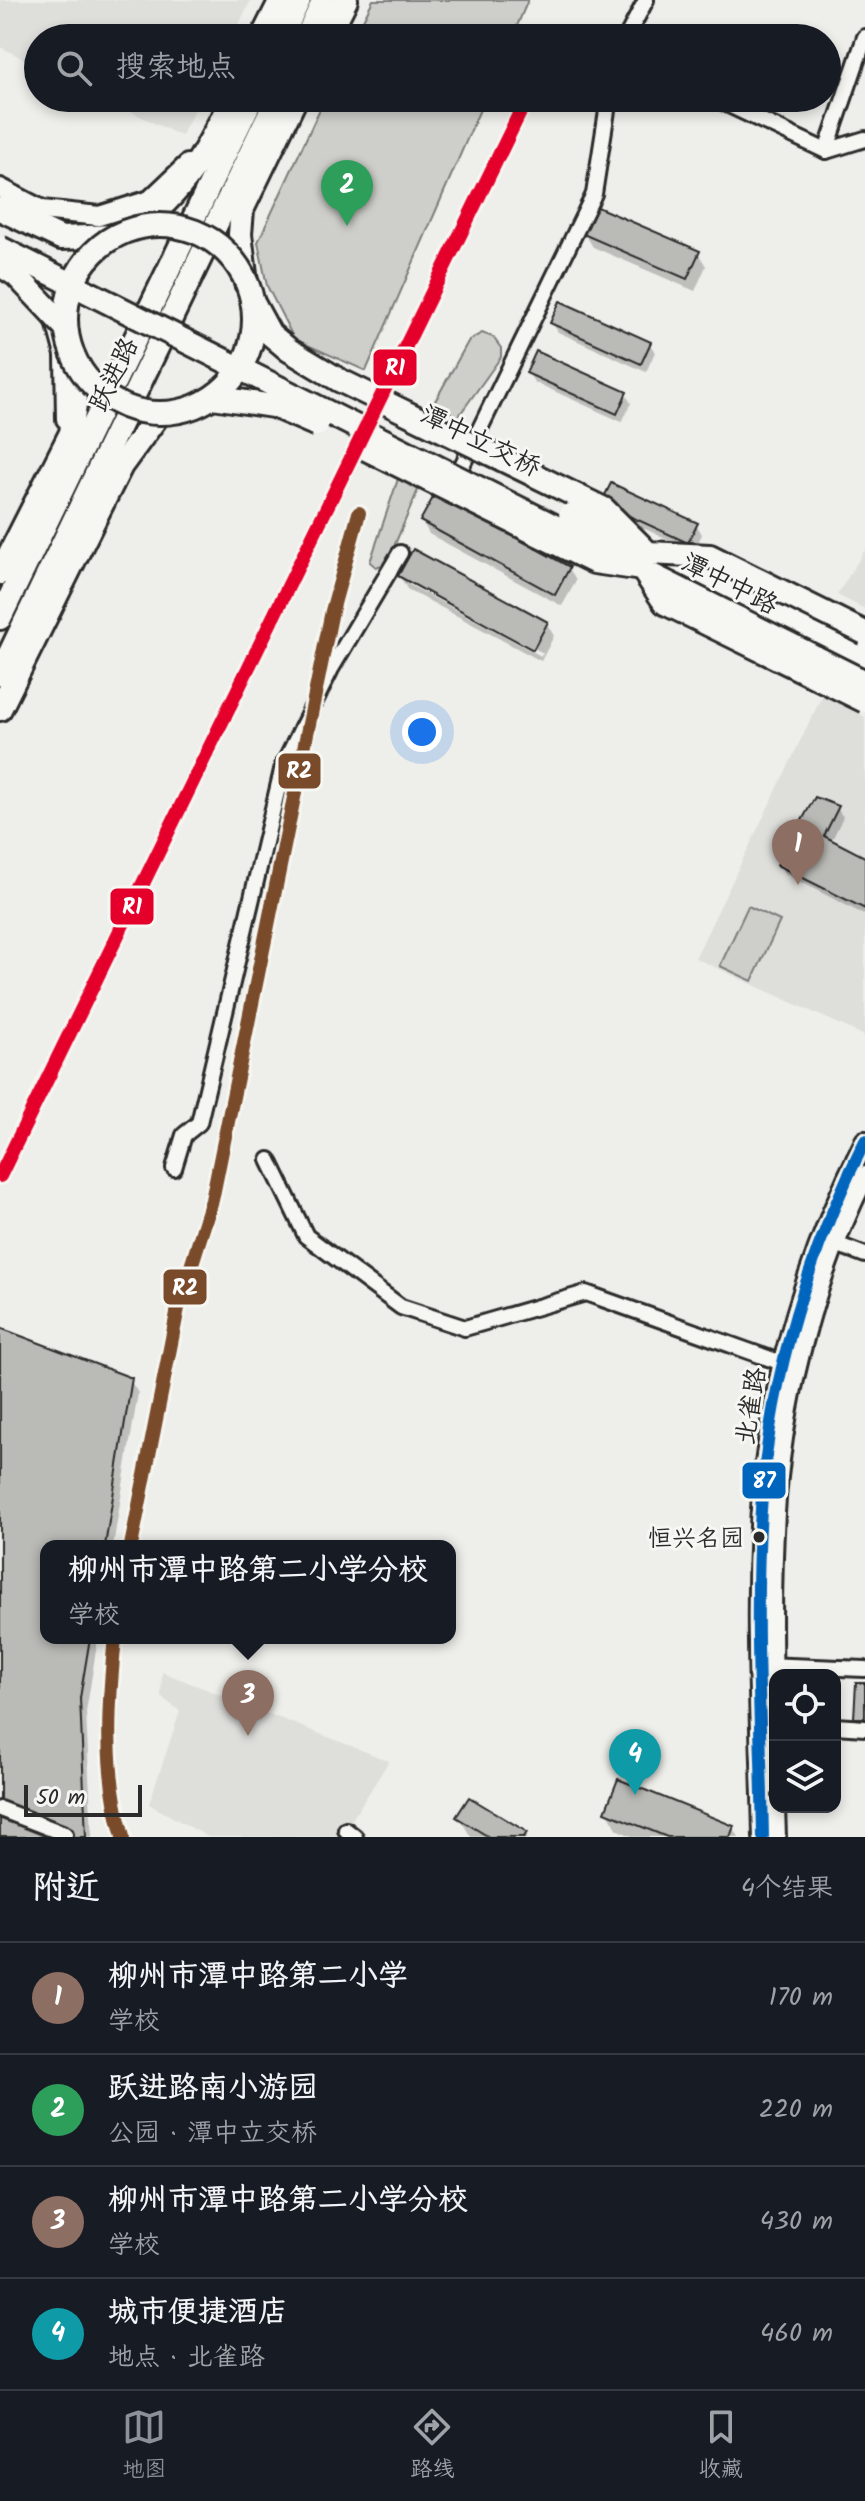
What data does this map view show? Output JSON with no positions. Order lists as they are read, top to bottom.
{
  "streets": {
    "main road": ["跃进路", "潭中立交桥", "潭中中路"],
    "street": ["北雀路"]
  },
  "crossings": [
    ["潭中立交桥", "潭中中路"]
  ],
  "places": ["恒兴名园"],
  "lines": ["transit line R1", "transit line R2", "transit line 87"],
  "scale_bar": "50 m",
  "page": {
    "search": "搜索地点",
    "pins": [
      "2",
      "1",
      "3",
      "4"
    ],
    "popup": ["柳州市潭中路第二小学分校", "学校"],
    "scale": "50 m",
    "heading": ["附近", "4个结果"],
    "list": [
      {
        "mark": "1",
        "name": "柳州市潭中路第二小学",
        "note": "学校",
        "value": "170 m"
      },
      {
        "mark": "2",
        "name": "跃进路南小游园",
        "note": "公园 · 潭中立交桥",
        "value": "220 m"
      },
      {
        "mark": "3",
        "name": "柳州市潭中路第二小学分校",
        "note": "学校",
        "value": "430 m"
      },
      {
        "mark": "4",
        "name": "城市便捷酒店",
        "note": "地点 · 北雀路",
        "value": "460 m"
      }
    ],
    "nav": ["地图", "路线", "收藏"]
  }
}
